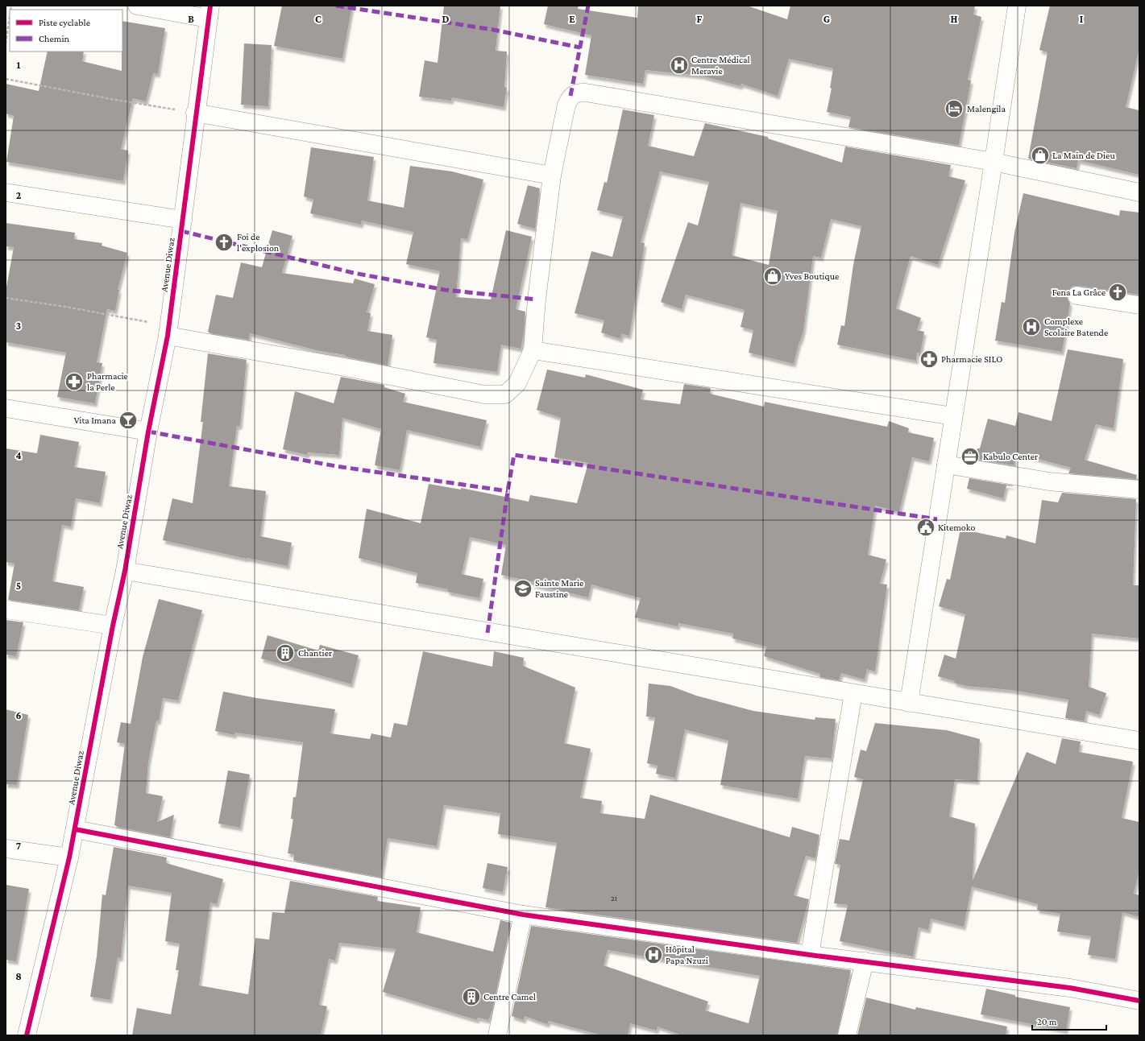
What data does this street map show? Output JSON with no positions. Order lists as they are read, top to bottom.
{
  "streets": {
    "street": ["Avenue Diwaz"]
  },
  "places": {
    "hospital": ["Centre Médical Meravie", "Complexe Scolaire Batende", "Hôpital Papa Nzuzi"],
    "hotel": ["Malengila"],
    "shop": ["La Main de Dieu", "Yves Boutique"],
    "church": ["Foi de l'explosion", "Fena La Grâce"],
    "pharmacy": ["Pharmacie SILO", "Pharmacie la Perle"],
    "bar": ["Vita Imana"],
    "office": ["Kabulo Center"],
    "public building": ["Kitemoko"],
    "school or university": ["Sainte Marie Faustine"],
    "building": ["Chantier", "Centre Camel"]
  },
  "house_numbers": ["21"],
  "legend": ["Piste cyclable", "Chemin"],
  "scale_bar": "20 m",
  "grid": {
    "columns": [
      "B",
      "C",
      "D",
      "E",
      "F",
      "G",
      "H",
      "I"
    ],
    "rows": [
      "1",
      "2",
      "3",
      "4",
      "5",
      "6",
      "7",
      "8"
    ]
  }
}
